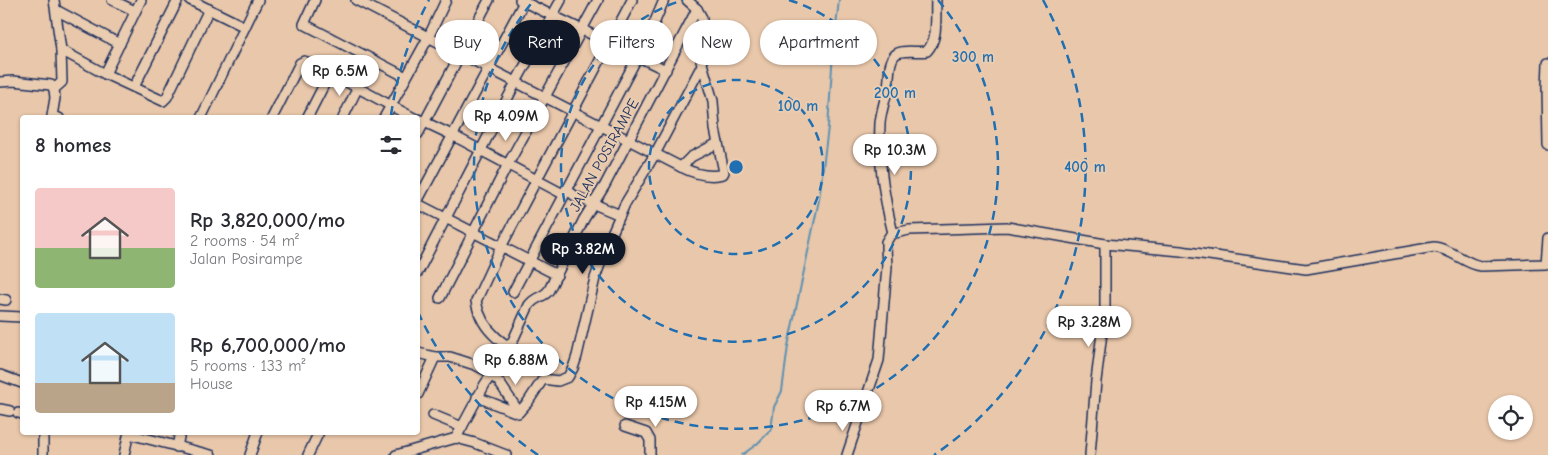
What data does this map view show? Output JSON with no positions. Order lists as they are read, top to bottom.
{
  "streets": {
    "street": ["JALAN POSIRAMPE"]
  },
  "page": {
    "chip": [
      "Buy",
      "Rent",
      "Filters",
      "New",
      "Apartment"
    ],
    "price": [
      "Rp 6.5M",
      "Rp 4.09M",
      "Rp 10.3M",
      "Rp 3.82M",
      "Rp 3.28M",
      "Rp 6.88M",
      "Rp 4.15M",
      "Rp 6.7M"
    ],
    "heading": "8 homes",
    "list": [
      {
        "name": "Rp 3,820,000/mo",
        "note": "2 rooms · 54 m² · Jalan Posirampe"
      },
      {
        "name": "Rp 6,700,000/mo",
        "note": "5 rooms · 133 m² · House"
      }
    ]
  },
  "rings": [
    "300 m",
    "200 m",
    "100 m",
    "400 m"
  ]
}
